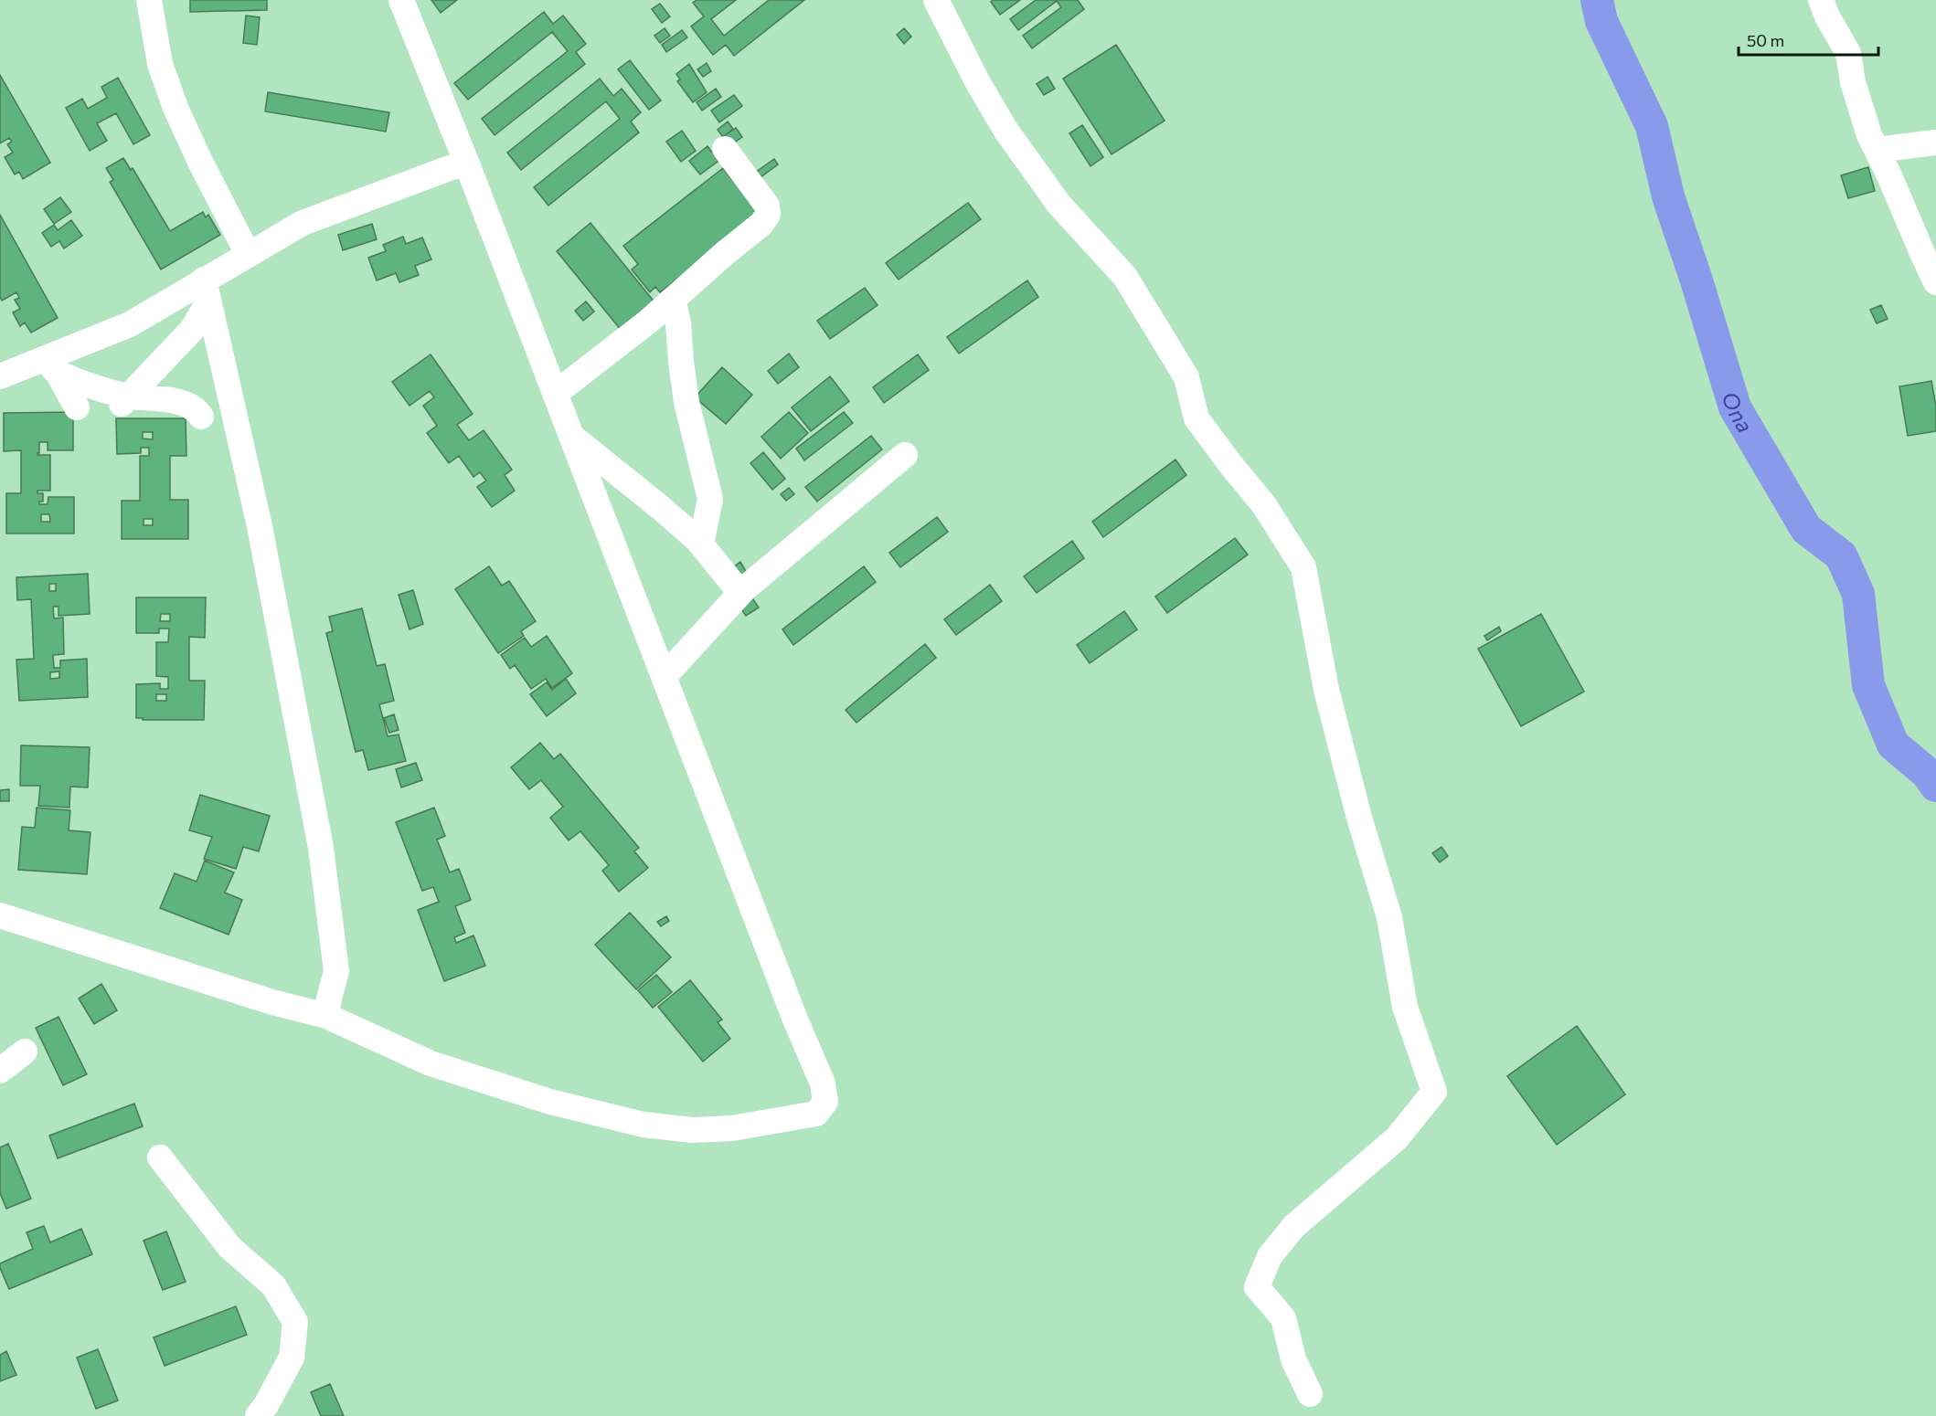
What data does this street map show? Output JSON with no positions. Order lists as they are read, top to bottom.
{
  "water": ["Ona"],
  "scale_bar": "50 m"
}
